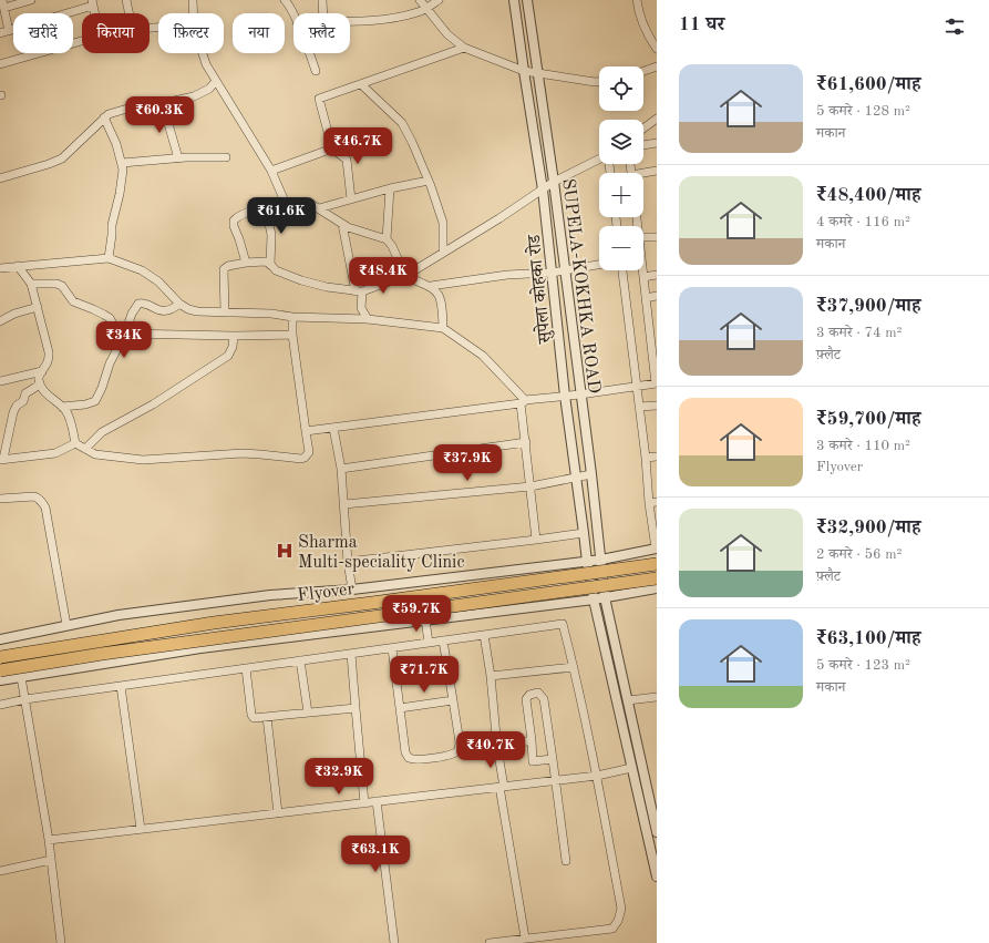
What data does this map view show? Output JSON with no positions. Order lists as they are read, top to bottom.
{
  "streets": {
    "highway": ["Flyover"],
    "street": ["SUPELA-KOKHKA ROAD", "सुपेला कोहका रोड"]
  },
  "places": {
    "hospital": ["Sharma Multi-speciality Clinic"]
  },
  "page": {
    "heading": "11 घर",
    "chip": [
      "खरीदें",
      "किराया",
      "फ़िल्टर",
      "नया",
      "फ़्लैट"
    ],
    "list": [
      {
        "name": "₹61,600/माह",
        "note": "5 कमरे · 128 m² · मकान"
      },
      {
        "name": "₹48,400/माह",
        "note": "4 कमरे · 116 m² · मकान"
      },
      {
        "name": "₹37,900/माह",
        "note": "3 कमरे · 74 m² · फ़्लैट"
      },
      {
        "name": "₹59,700/माह",
        "note": "3 कमरे · 110 m² · Flyover"
      },
      {
        "name": "₹32,900/माह",
        "note": "2 कमरे · 56 m² · फ़्लैट"
      },
      {
        "name": "₹63,100/माह",
        "note": "5 कमरे · 123 m² · मकान"
      }
    ],
    "map_buttons": ["+", "−"],
    "price": [
      "₹60.3K",
      "₹46.7K",
      "₹61.6K",
      "₹48.4K",
      "₹34K",
      "₹37.9K",
      "₹59.7K",
      "₹71.7K",
      "₹40.7K",
      "₹32.9K",
      "₹63.1K"
    ]
  }
}
